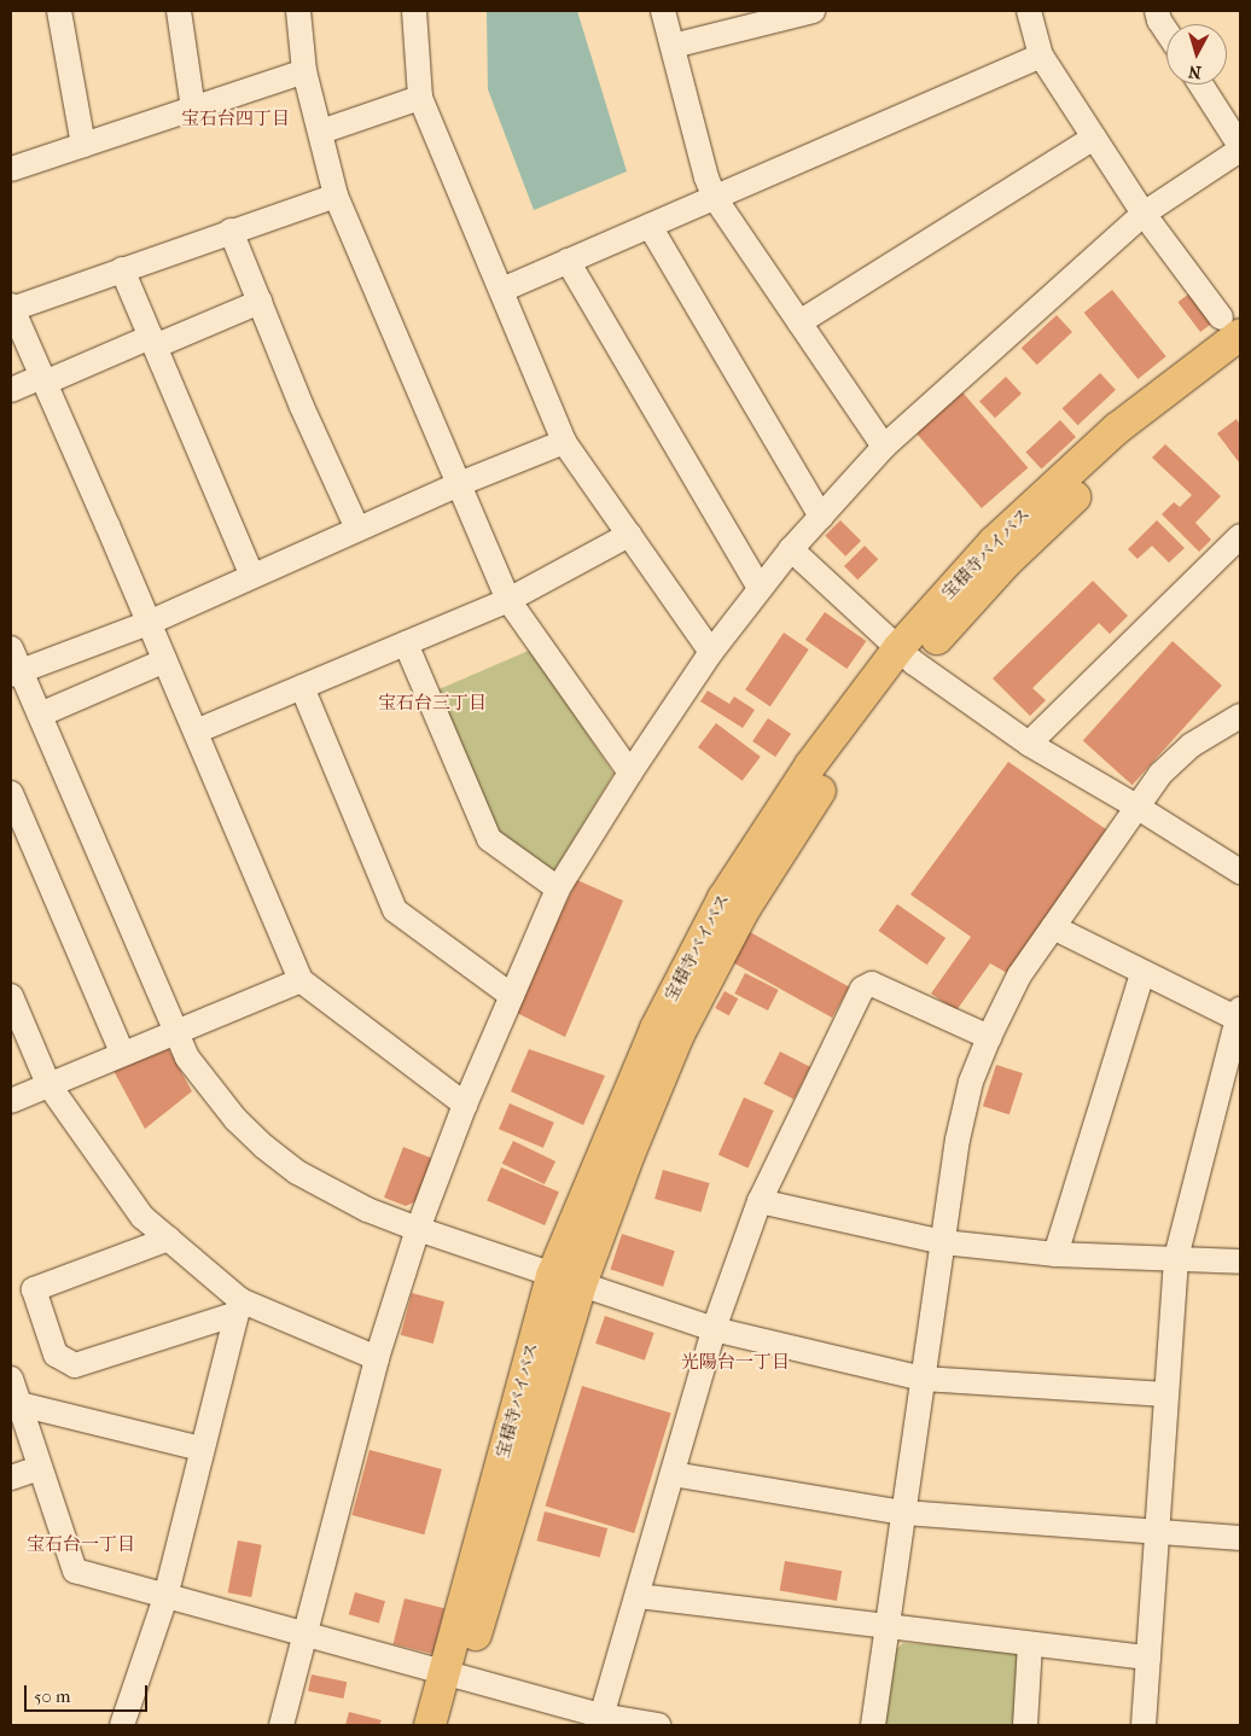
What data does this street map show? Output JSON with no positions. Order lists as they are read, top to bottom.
{
  "streets": {
    "main road": ["宝積寺バイパス"]
  },
  "districts": [
    "宝石台四丁目",
    "宝石台三丁目",
    "光陽台一丁目",
    "宝石台一丁目"
  ],
  "scale_bar": "50 m",
  "north": "bottom"
}
